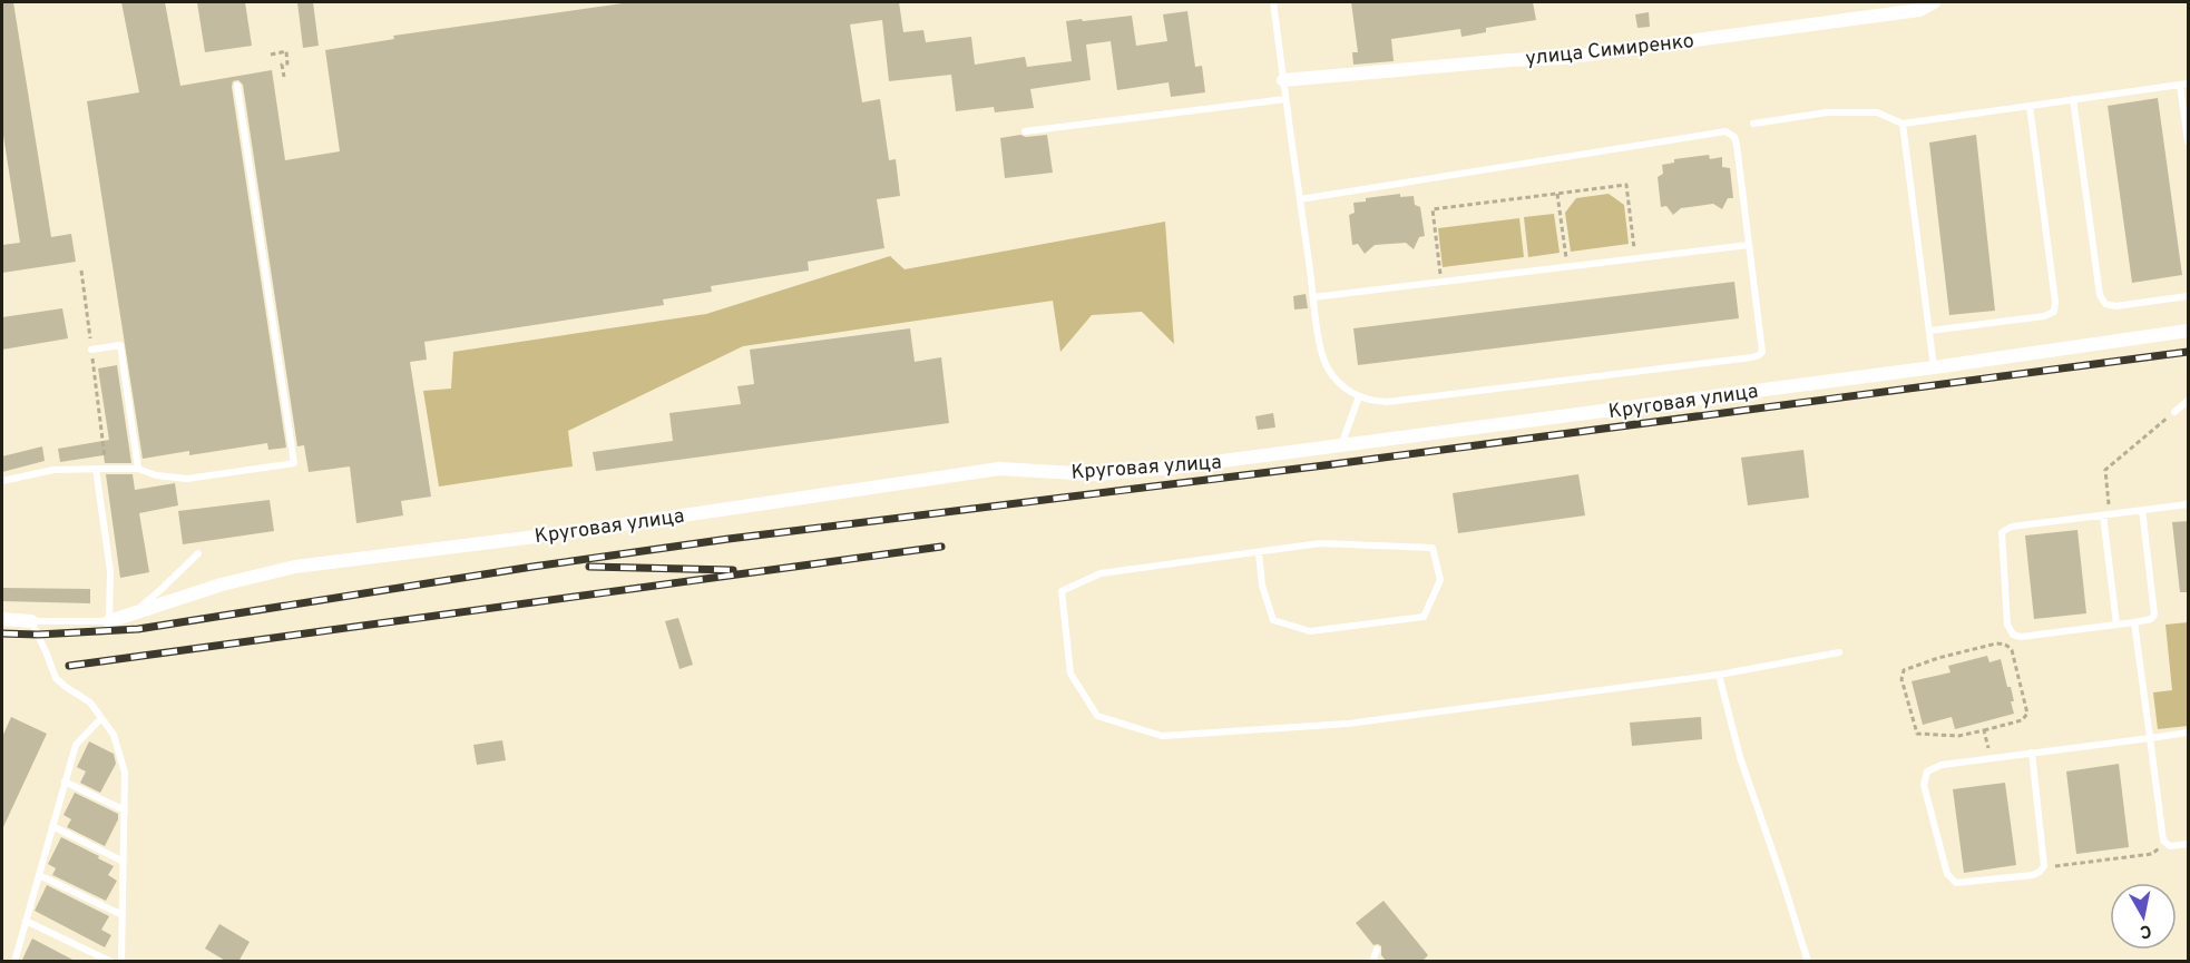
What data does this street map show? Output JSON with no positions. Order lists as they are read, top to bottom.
{
  "streets": {
    "street": ["улица Симиренко", "Круговая улица"]
  },
  "north": "bottom"
}
